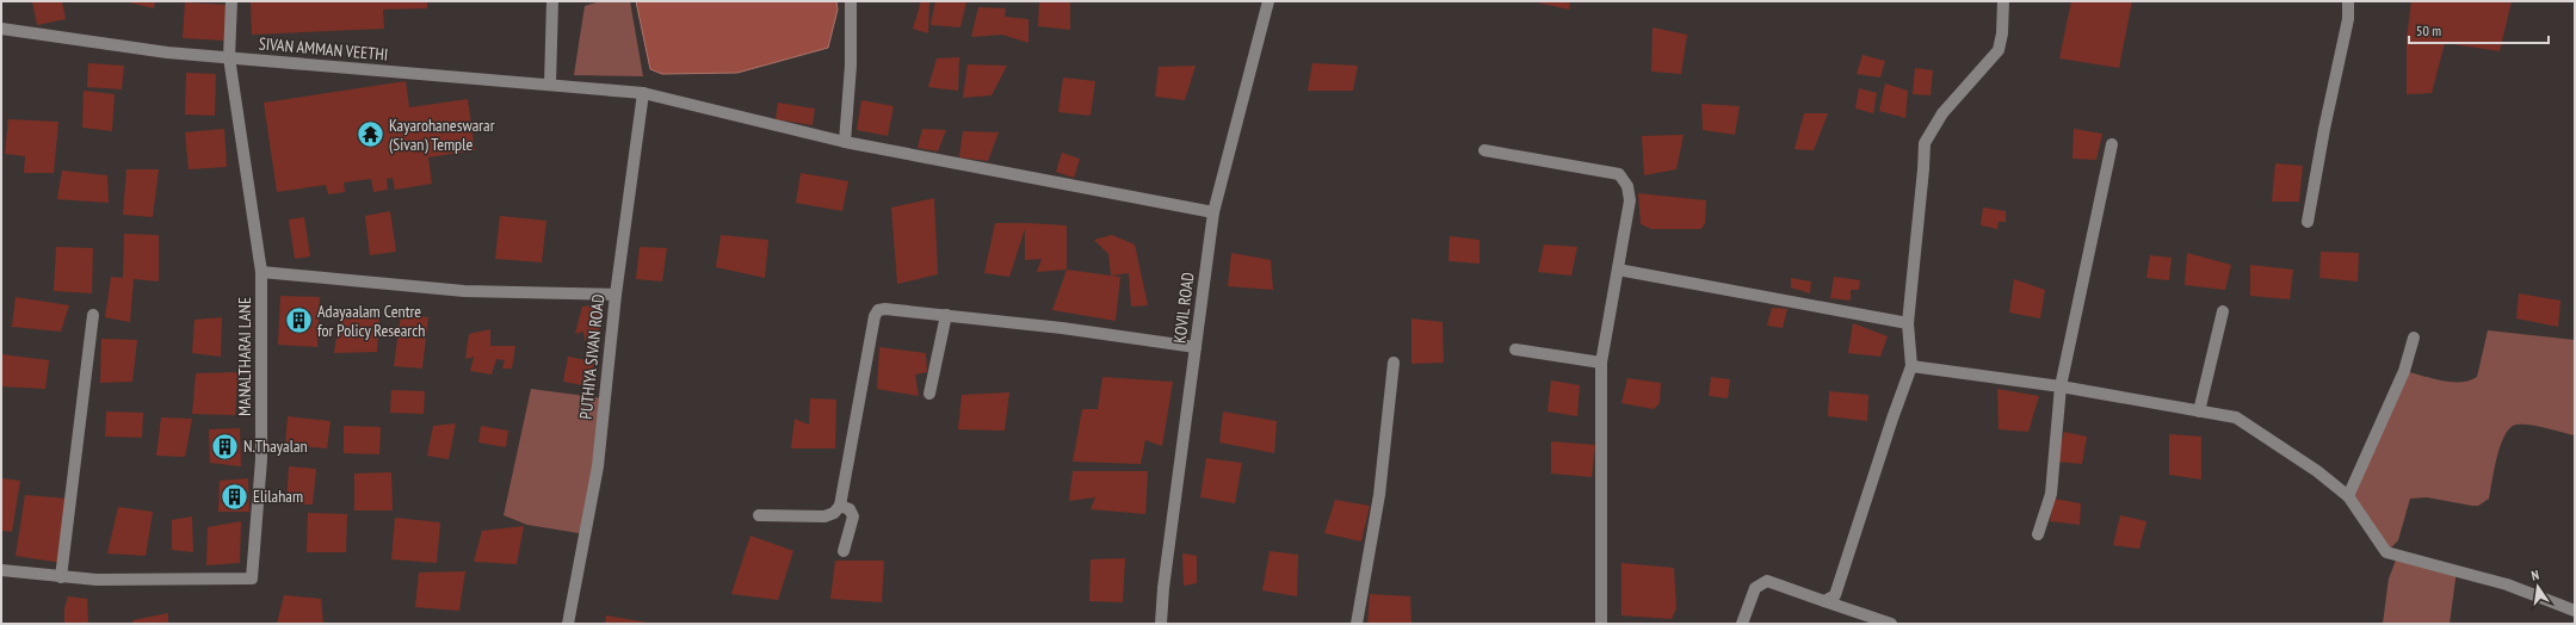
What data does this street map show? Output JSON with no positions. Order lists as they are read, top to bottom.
{
  "streets": {
    "street": [
      "SIVAN AMMAN VEETHI",
      "KOVIL ROAD",
      "MANALTHARAI LANE",
      "PUTHIYA SIVAN ROAD"
    ]
  },
  "crossings": [
    ["SIVAN AMMAN VEETHI", "KOVIL ROAD"],
    ["SIVAN AMMAN VEETHI", "MANALTHARAI LANE"],
    ["SIVAN AMMAN VEETHI", "PUTHIYA SIVAN ROAD"]
  ],
  "places": {
    "temple": ["Kayarohaneswarar (Sivan) Temple"],
    "building": ["Adayaalam Centre for Policy Research", "N.Thayalan", "Elilaham"]
  },
  "scale_bar": "50 m",
  "north": "top"
}
